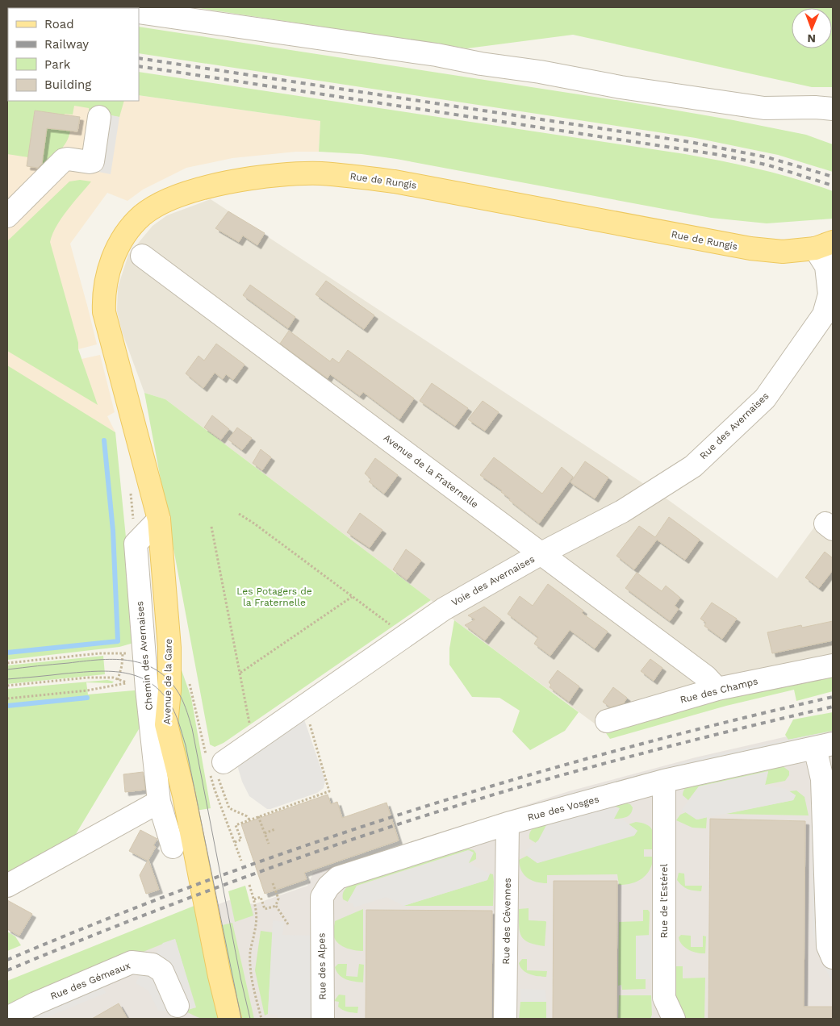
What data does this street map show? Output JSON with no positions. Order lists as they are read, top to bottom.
{
  "streets": {
    "main road": ["Rue de Rungis", "Avenue de la Gare"],
    "street": [
      "Rue des Avernaises",
      "Avenue de la Fraternelle",
      "Voie des Avernaises",
      "Chemin des Avernaises",
      "Rue des Champs",
      "Rue des Vosges",
      "Rue de l'Estérel",
      "Rue des Cévennes",
      "Rue des Alpes",
      "Rue des Gémeaux"
    ]
  },
  "crossings": [
    ["Rue de Rungis", "Rue des Avernaises"],
    ["Rue de Rungis", "Avenue de la Gare"],
    ["Rue des Avernaises", "Avenue de la Fraternelle"],
    ["Rue des Avernaises", "Voie des Avernaises"],
    ["Avenue de la Fraternelle", "Voie des Avernaises"],
    ["Avenue de la Fraternelle", "Rue des Champs"],
    ["Chemin des Avernaises", "Avenue de la Gare"],
    ["Rue des Vosges", "Rue de l'Estérel"],
    ["Rue des Vosges", "Rue des Cévennes"],
    ["Rue des Vosges", "Rue des Alpes"]
  ],
  "parks": ["Les Potagers de la Fraternelle"],
  "legend": [
    "Road",
    "Railway",
    "Park",
    "Building"
  ],
  "north": "bottom"
}
